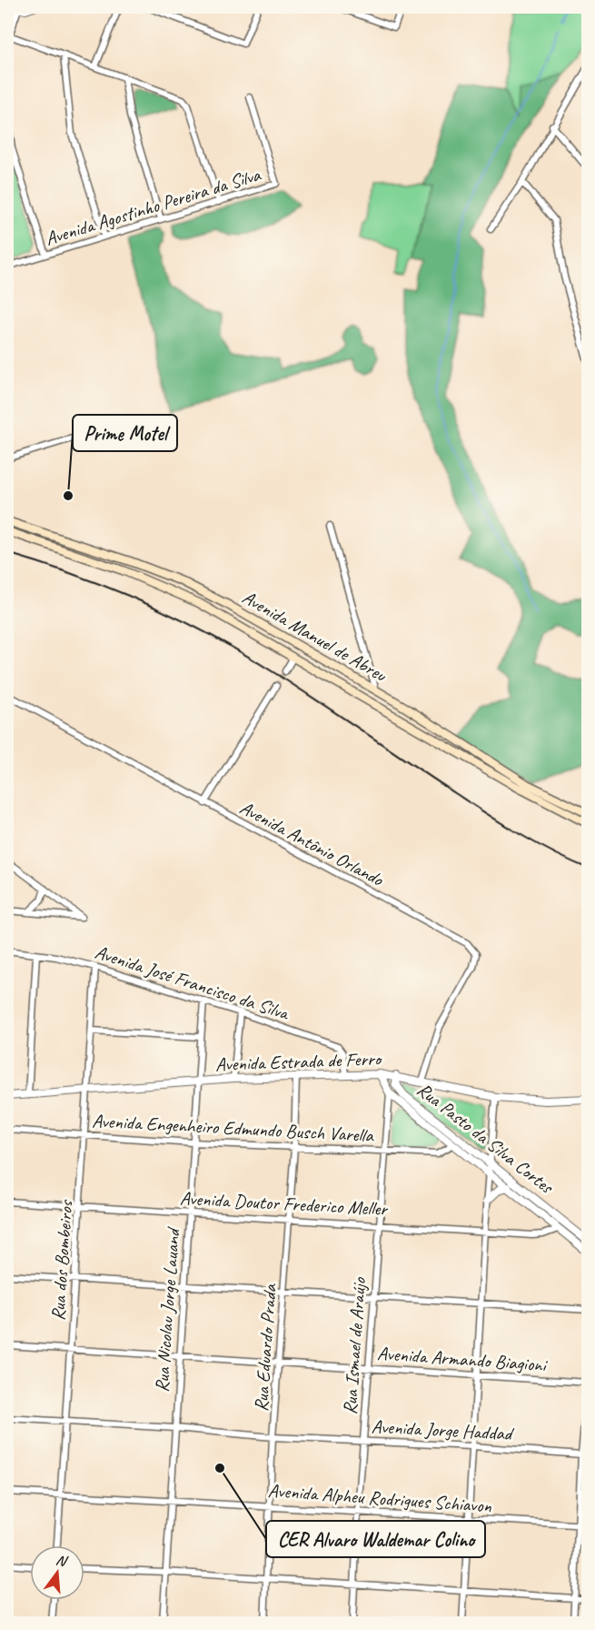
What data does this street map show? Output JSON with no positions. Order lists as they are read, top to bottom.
{
  "streets": {
    "main road": ["Avenida Manuel de Abreu"],
    "street": [
      "Avenida Agostinho Pereira da Silva",
      "Avenida Antônio Orlando",
      "Avenida José Francisco da Silva",
      "Avenida Estrada de Ferro",
      "Avenida Engenheiro Edmundo Busch Varella",
      "Rua Pasto da Silva Cortes",
      "Avenida Doutor Frederico Meller",
      "Rua dos Bombeiros",
      "Rua Nicolau Jorge Lauand",
      "Rua Ismael de Araújo",
      "Rua Eduardo Prada",
      "Avenida Armando Biagioni",
      "Avenida Jorge Haddad",
      "Avenida Alpheu Rodrigues Schiavon"
    ]
  },
  "crossings": [
    ["Avenida Antônio Orlando", "Avenida Estrada de Ferro"],
    ["Avenida José Francisco da Silva", "Avenida Estrada de Ferro"],
    ["Avenida José Francisco da Silva", "Rua dos Bombeiros"],
    ["Avenida José Francisco da Silva", "Rua Nicolau Jorge Lauand"],
    ["Avenida Estrada de Ferro", "Rua Pasto da Silva Cortes"],
    ["Avenida Estrada de Ferro", "Rua dos Bombeiros"],
    ["Avenida Estrada de Ferro", "Rua Nicolau Jorge Lauand"],
    ["Avenida Estrada de Ferro", "Rua Eduardo Prada"],
    ["Avenida Engenheiro Edmundo Busch Varella", "Rua Pasto da Silva Cortes"],
    ["Avenida Engenheiro Edmundo Busch Varella", "Rua dos Bombeiros"],
    ["Avenida Engenheiro Edmundo Busch Varella", "Rua Nicolau Jorge Lauand"],
    ["Avenida Engenheiro Edmundo Busch Varella", "Rua Ismael de Araújo"],
    ["Avenida Engenheiro Edmundo Busch Varella", "Rua Eduardo Prada"],
    ["Rua Pasto da Silva Cortes", "Avenida Doutor Frederico Meller"],
    ["Rua Pasto da Silva Cortes", "Rua Ismael de Araújo"],
    ["Avenida Doutor Frederico Meller", "Rua dos Bombeiros"],
    ["Avenida Doutor Frederico Meller", "Rua Nicolau Jorge Lauand"],
    ["Avenida Doutor Frederico Meller", "Rua Ismael de Araújo"],
    ["Avenida Doutor Frederico Meller", "Rua Eduardo Prada"],
    ["Rua dos Bombeiros", "Avenida Armando Biagioni"],
    ["Rua dos Bombeiros", "Avenida Jorge Haddad"],
    ["Rua dos Bombeiros", "Avenida Alpheu Rodrigues Schiavon"],
    ["Rua Nicolau Jorge Lauand", "Avenida Armando Biagioni"],
    ["Rua Nicolau Jorge Lauand", "Avenida Jorge Haddad"],
    ["Rua Nicolau Jorge Lauand", "Avenida Alpheu Rodrigues Schiavon"],
    ["Rua Ismael de Araújo", "Avenida Armando Biagioni"],
    ["Rua Ismael de Araújo", "Avenida Jorge Haddad"],
    ["Rua Ismael de Araújo", "Avenida Alpheu Rodrigues Schiavon"],
    ["Rua Eduardo Prada", "Avenida Armando Biagioni"],
    ["Rua Eduardo Prada", "Avenida Jorge Haddad"],
    ["Rua Eduardo Prada", "Avenida Alpheu Rodrigues Schiavon"]
  ],
  "places": ["Prime Motel", "CER Alvaro Waldemar Colino"],
  "north": "top"
}
